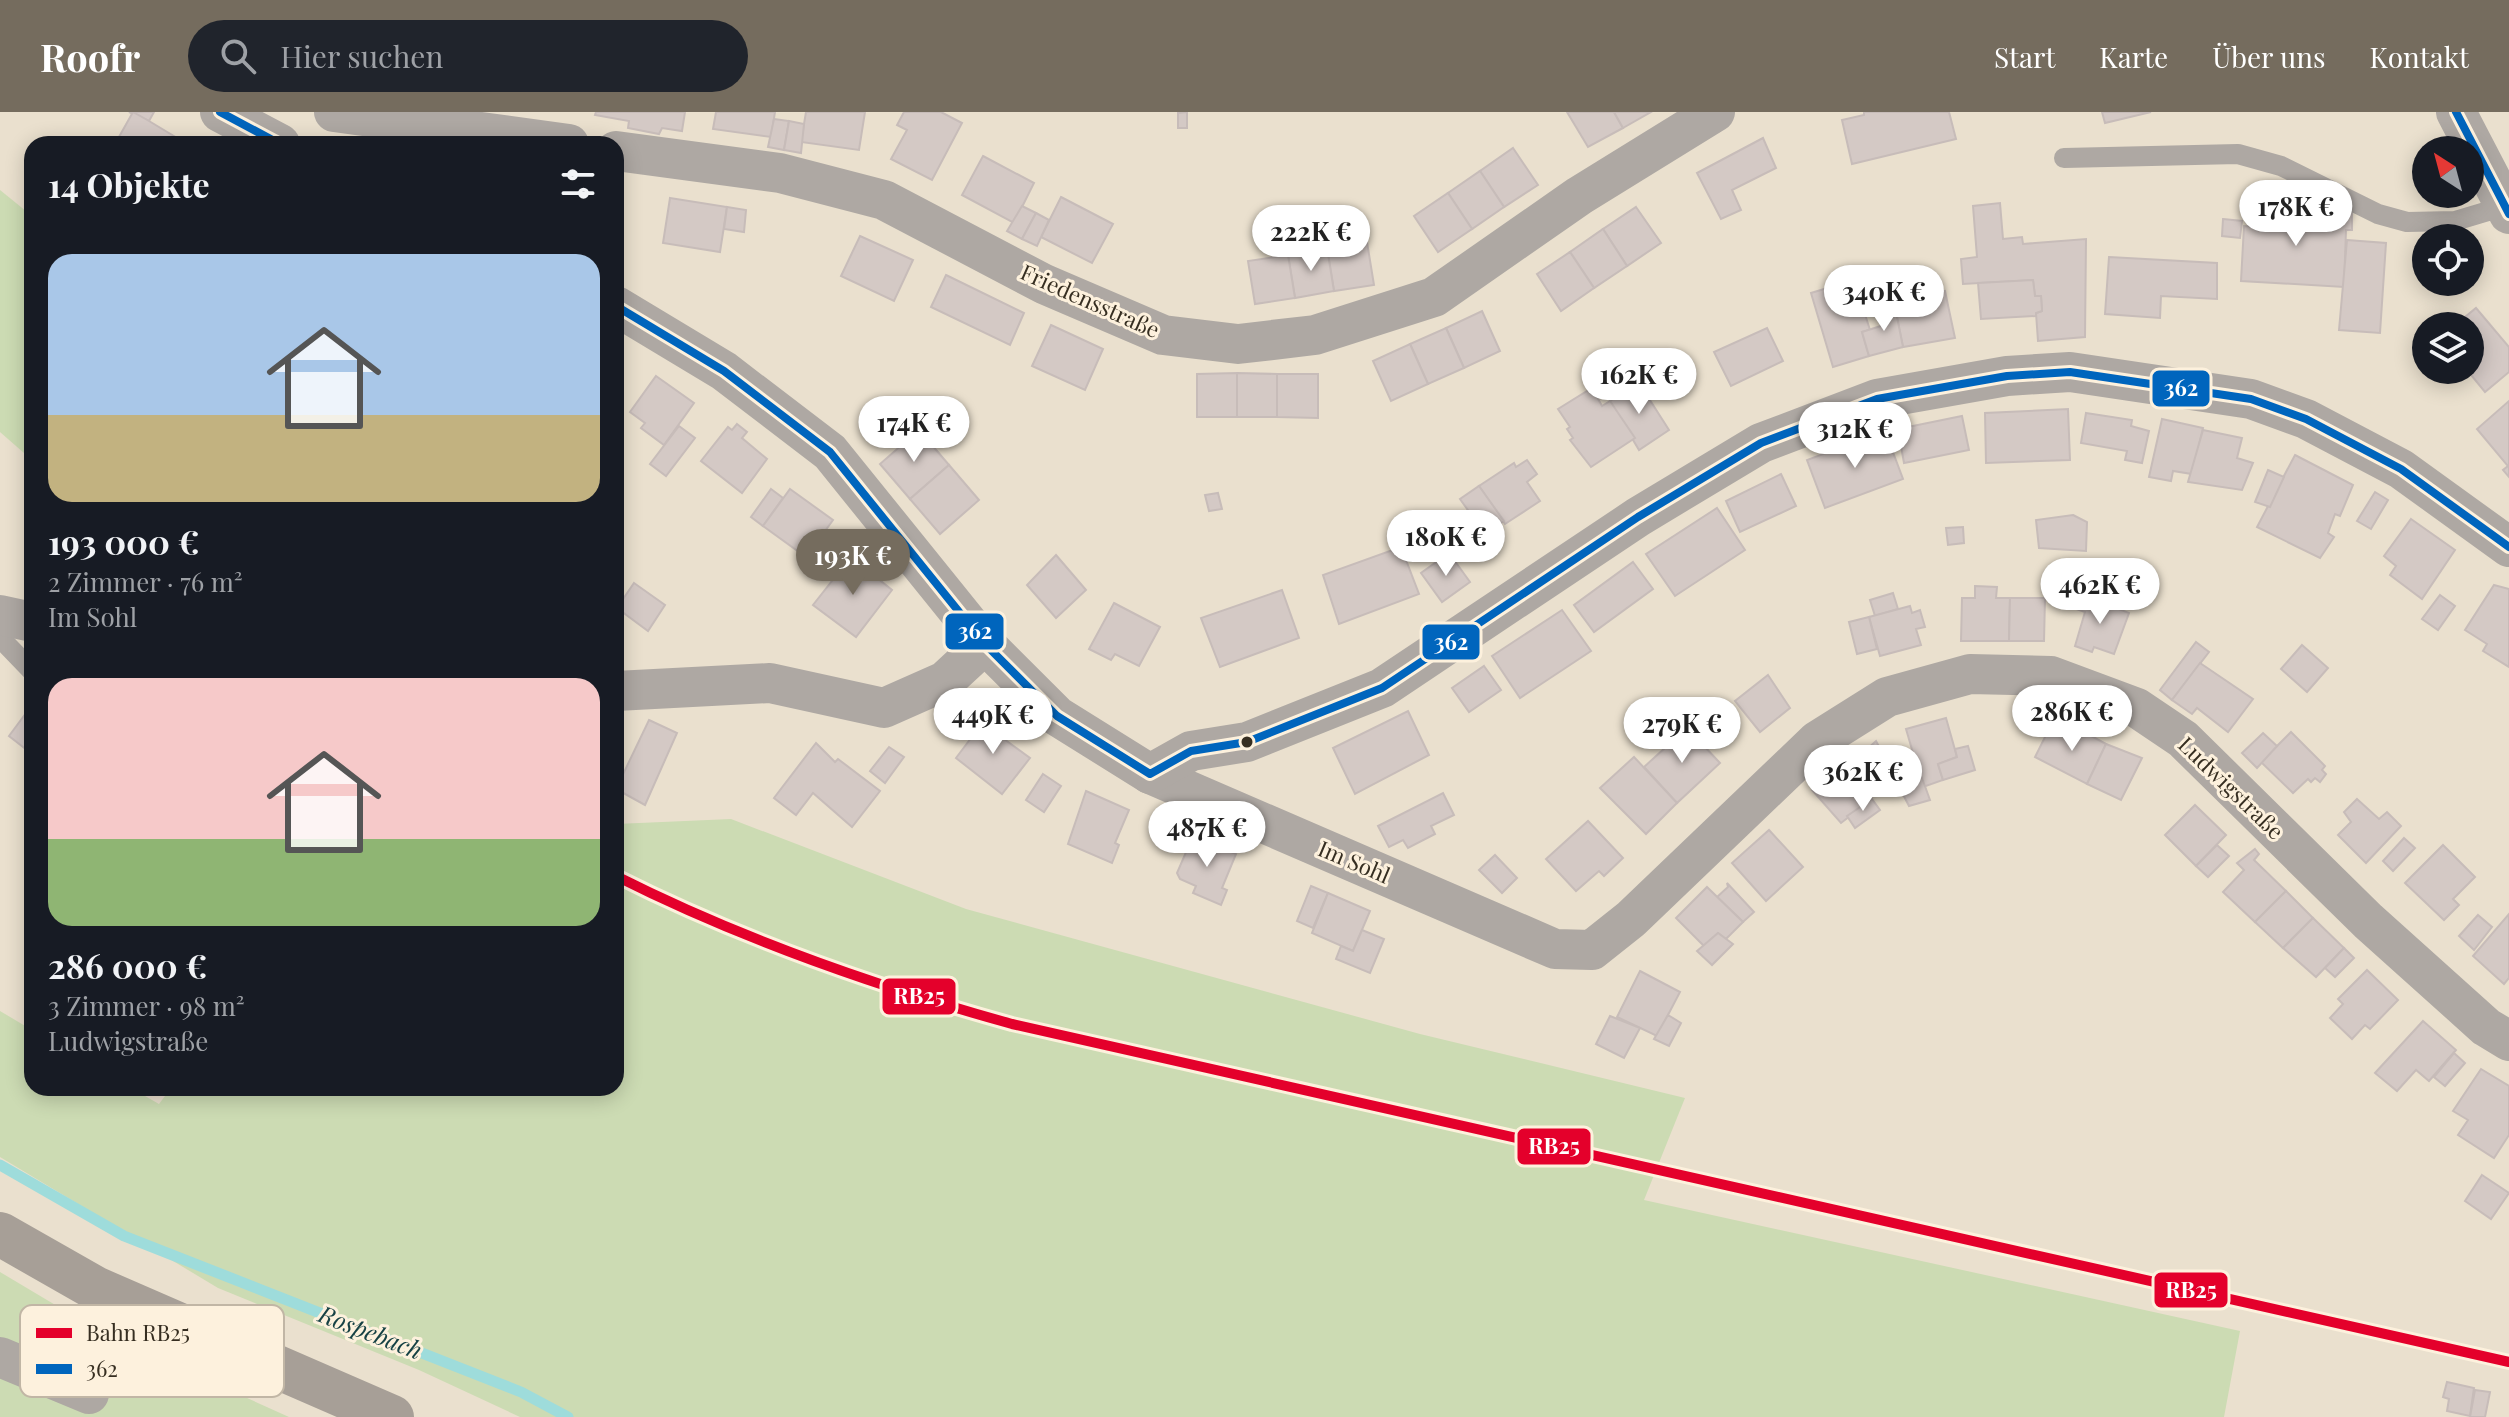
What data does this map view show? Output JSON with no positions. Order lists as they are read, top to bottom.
{
  "streets": {
    "street": ["Friedensstraße", "Ludwigstraße", "Im Sohl"]
  },
  "crossings": [
    ["Ludwigstraße", "Im Sohl"]
  ],
  "water": ["Rospebach"],
  "lines": ["transit line 362", "rail line RB25"],
  "legend": ["Bahn RB25", "362"],
  "north": "top left",
  "page": {
    "header": "Roofr",
    "search": "Hier suchen",
    "nav": [
      "Start",
      "Karte",
      "Über uns",
      "Kontakt"
    ],
    "heading": "14 Objekte",
    "price": [
      "178K €",
      "222K €",
      "340K €",
      "162K €",
      "174K €",
      "312K €",
      "180K €",
      "193K €",
      "462K €",
      "286K €",
      "449K €",
      "279K €",
      "362K €",
      "487K €"
    ],
    "list": [
      {
        "name": "193 000 €",
        "note": "2 Zimmer · 76 m² · Im Sohl"
      },
      {
        "name": "286 000 €",
        "note": "3 Zimmer · 98 m² · Ludwigstraße"
      }
    ]
  }
}
